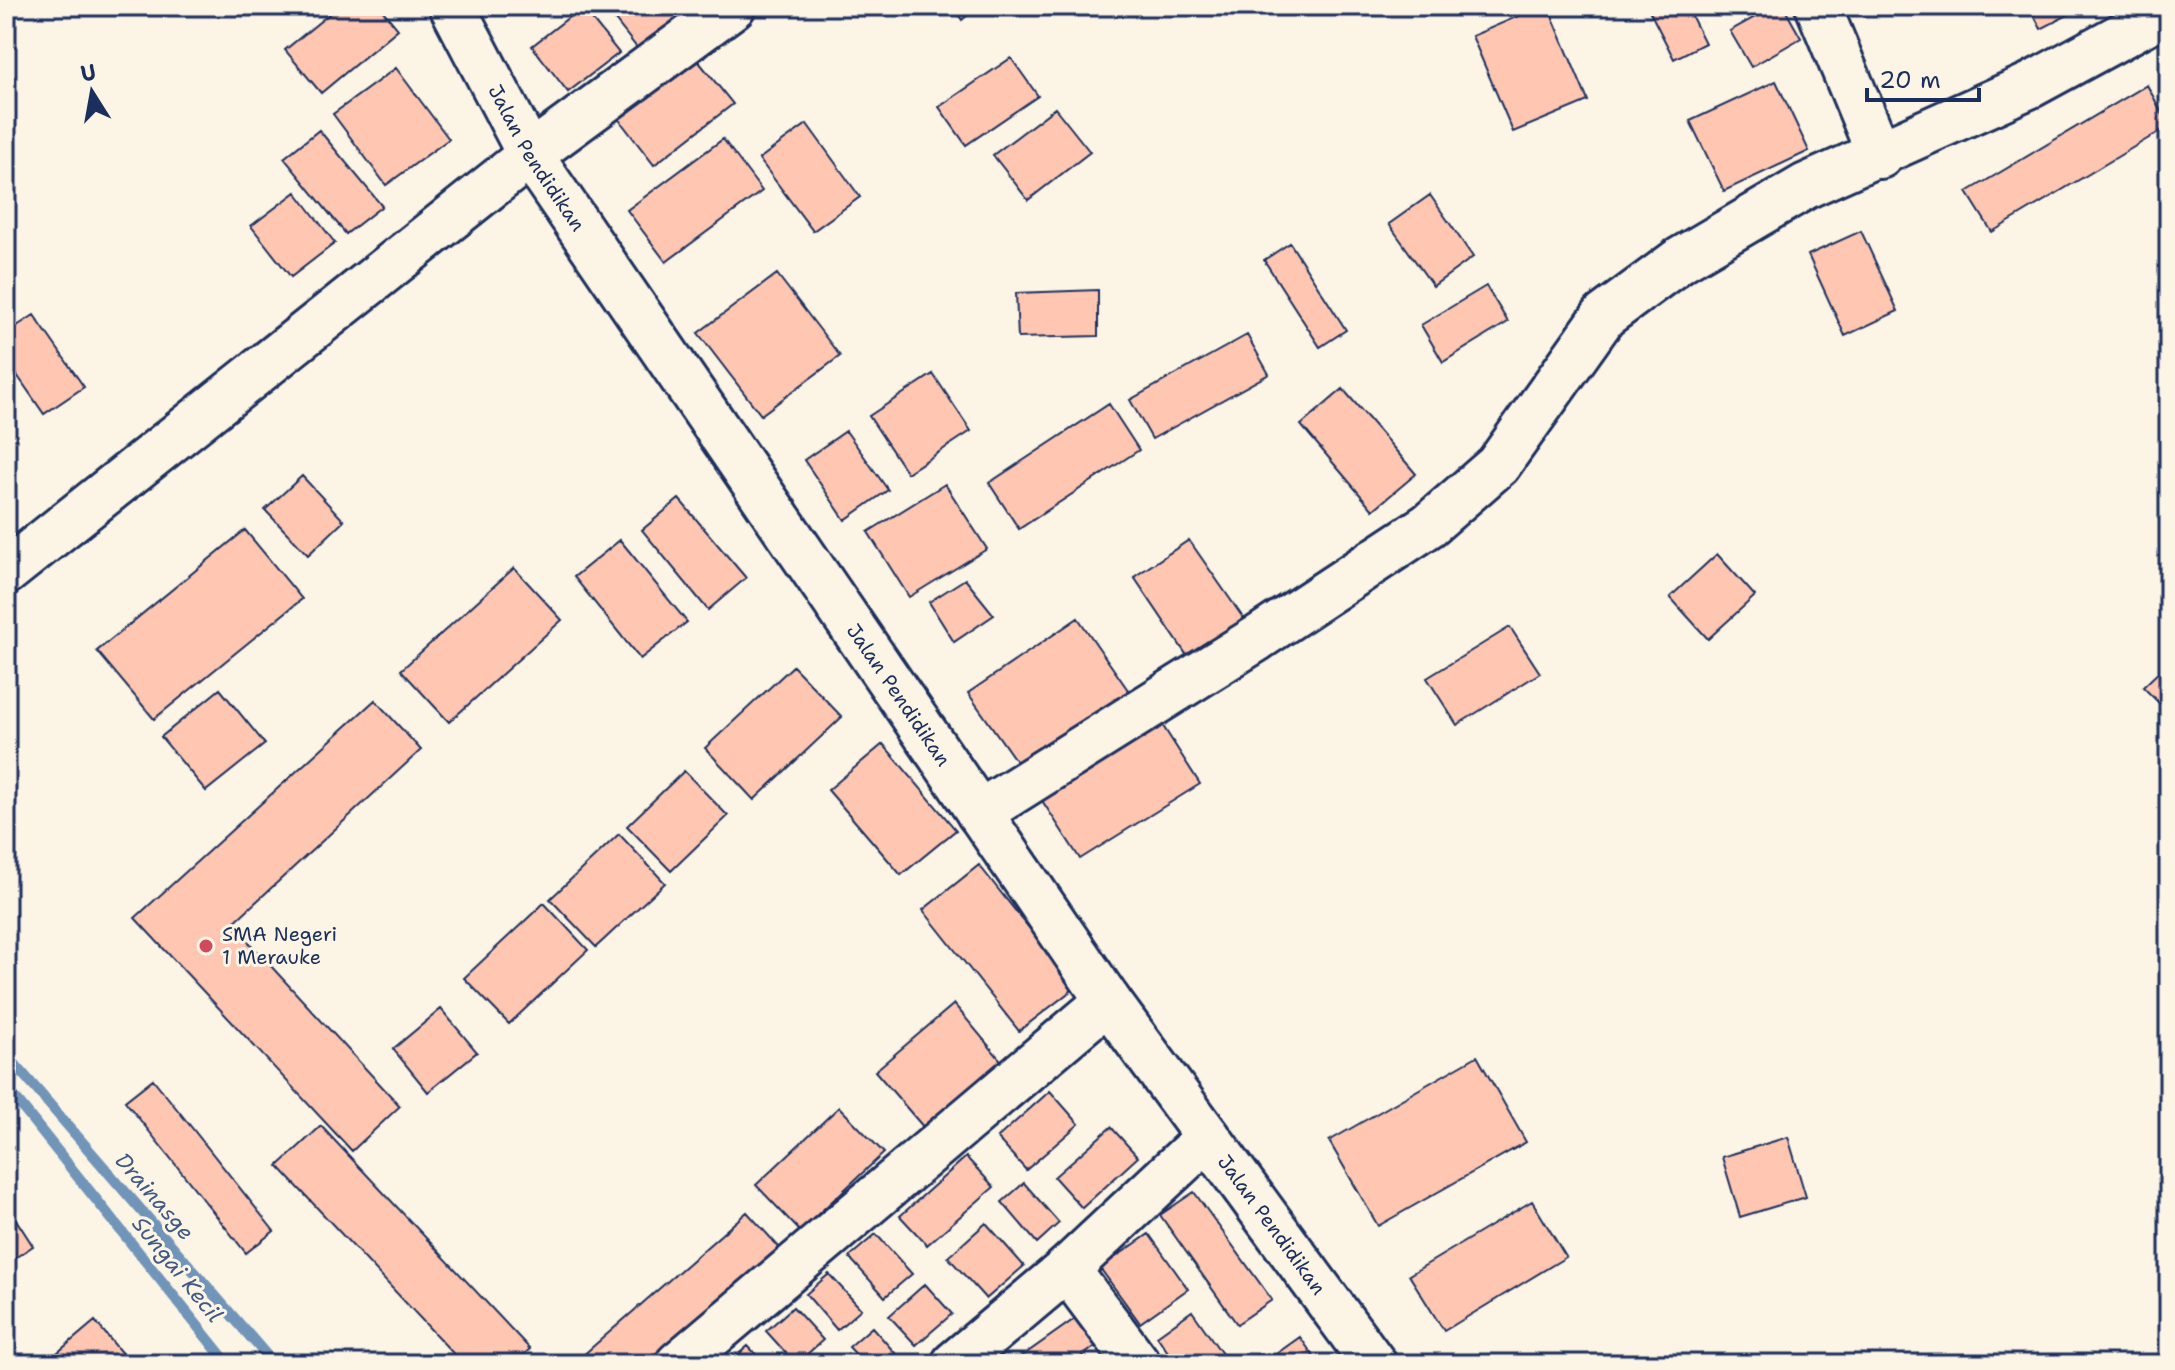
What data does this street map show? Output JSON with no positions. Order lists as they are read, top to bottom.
{
  "streets": {
    "street": ["Jalan Pendidikan"]
  },
  "water": ["Drainasge", "Sungai Kecil"],
  "places": ["SMA Negeri 1 Merauke"],
  "scale_bar": "20 m",
  "north": "top"
}
